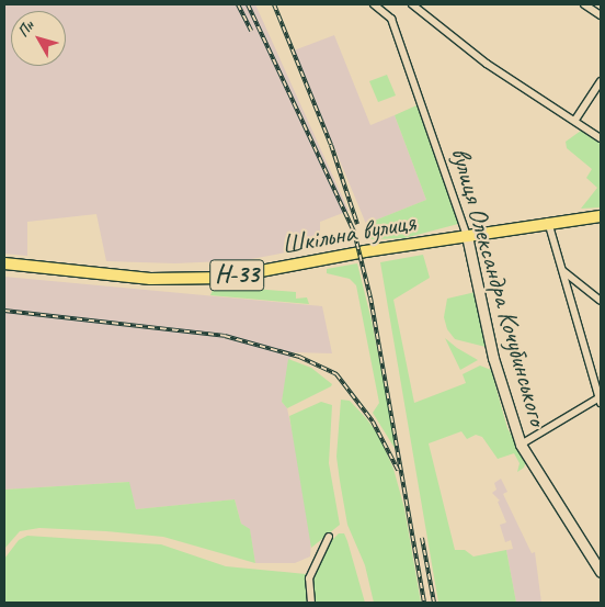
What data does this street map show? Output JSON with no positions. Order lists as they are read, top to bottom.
{
  "streets": {
    "main road": ["Шкільна вулиця", "Н-33"],
    "street": ["вулиця Олександра Кочубинського"]
  },
  "crossings": [
    ["Шкільна вулиця", "вулиця Олександра Кочубинського"]
  ],
  "north": "top left"
}
